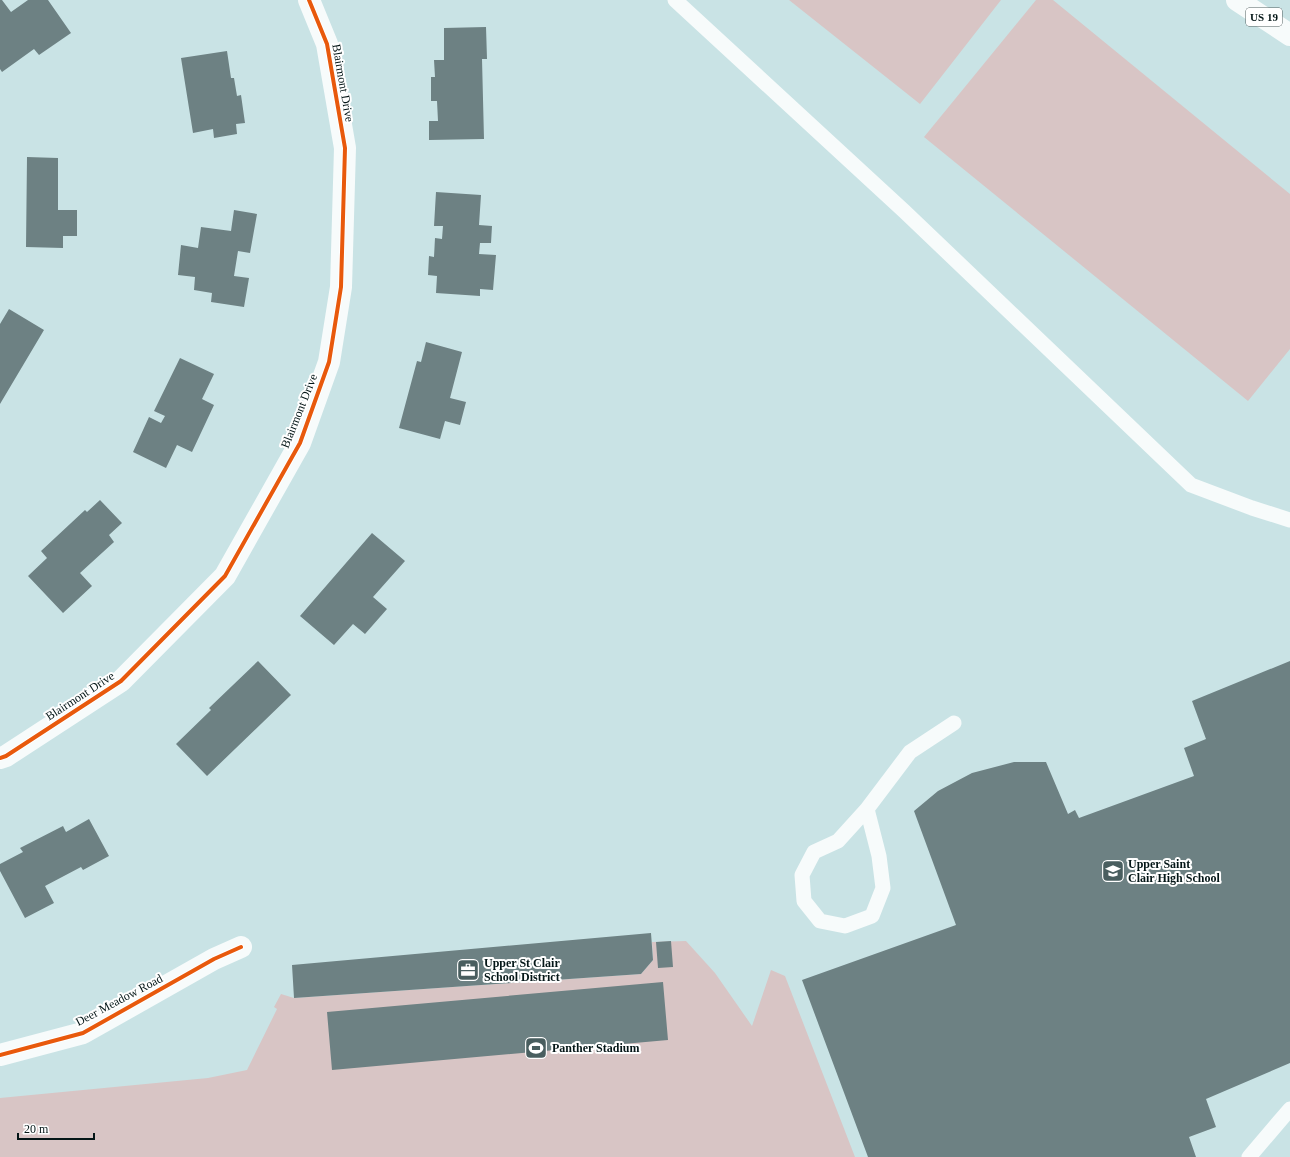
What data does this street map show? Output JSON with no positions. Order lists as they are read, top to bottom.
{
  "streets": {
    "street": ["US 19", "Blairmont Drive", "Deer Meadow Road"]
  },
  "places": {
    "school or university": ["Upper Saint Clair High School"],
    "office": ["Upper St Clair School District"],
    "sports": ["Panther Stadium"]
  },
  "scale_bar": "20 m"
}
